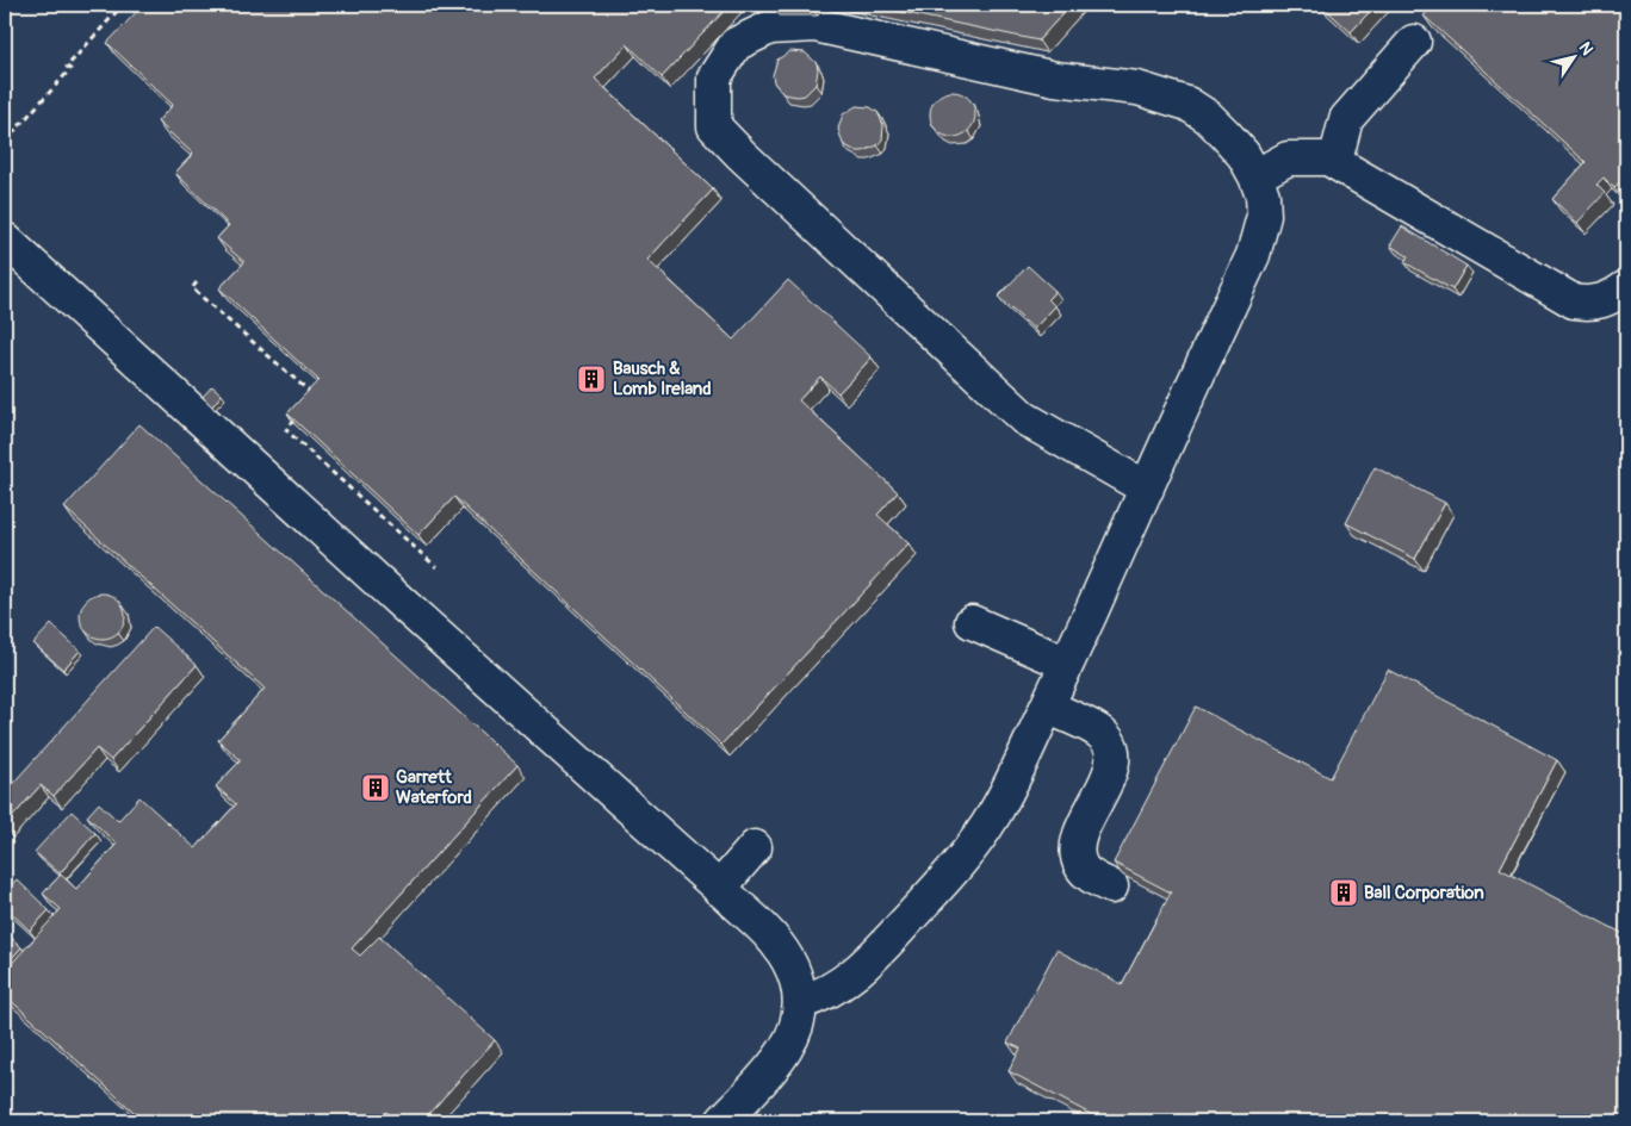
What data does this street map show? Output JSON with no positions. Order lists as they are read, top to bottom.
{
  "places": {
    "building": ["Bausch & Lomb Ireland", "Garrett Waterford", "Ball Corporation"]
  },
  "north": "top right"
}
